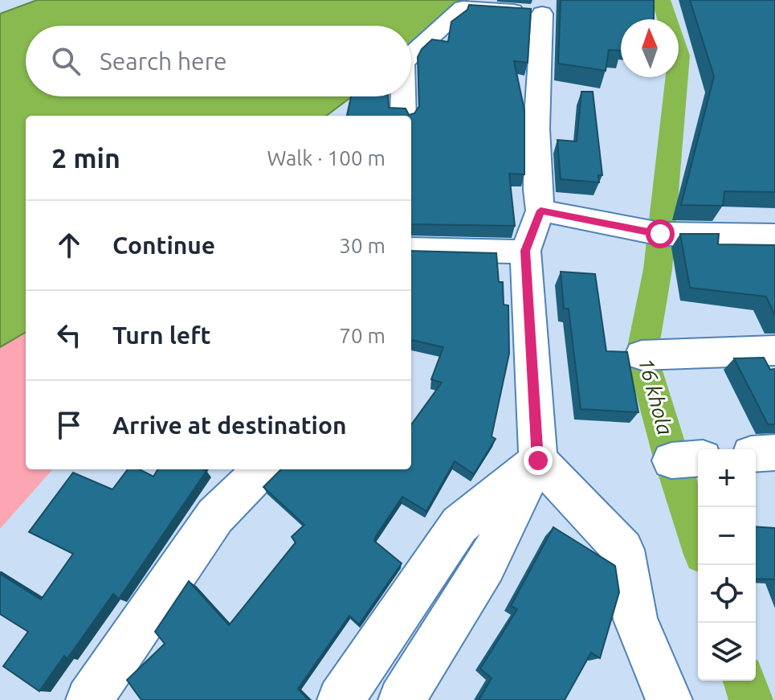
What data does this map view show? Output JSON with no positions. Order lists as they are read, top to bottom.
{
  "water": ["16 khola"],
  "north": "top",
  "page": {
    "search": "Search here",
    "heading": ["2 min", "Walk · 100 m"],
    "list": [
      ["Continue", "30 m"],
      ["Turn left", "70 m"],
      "Arrive at destination"
    ],
    "map_buttons": ["+", "−"]
  }
}
